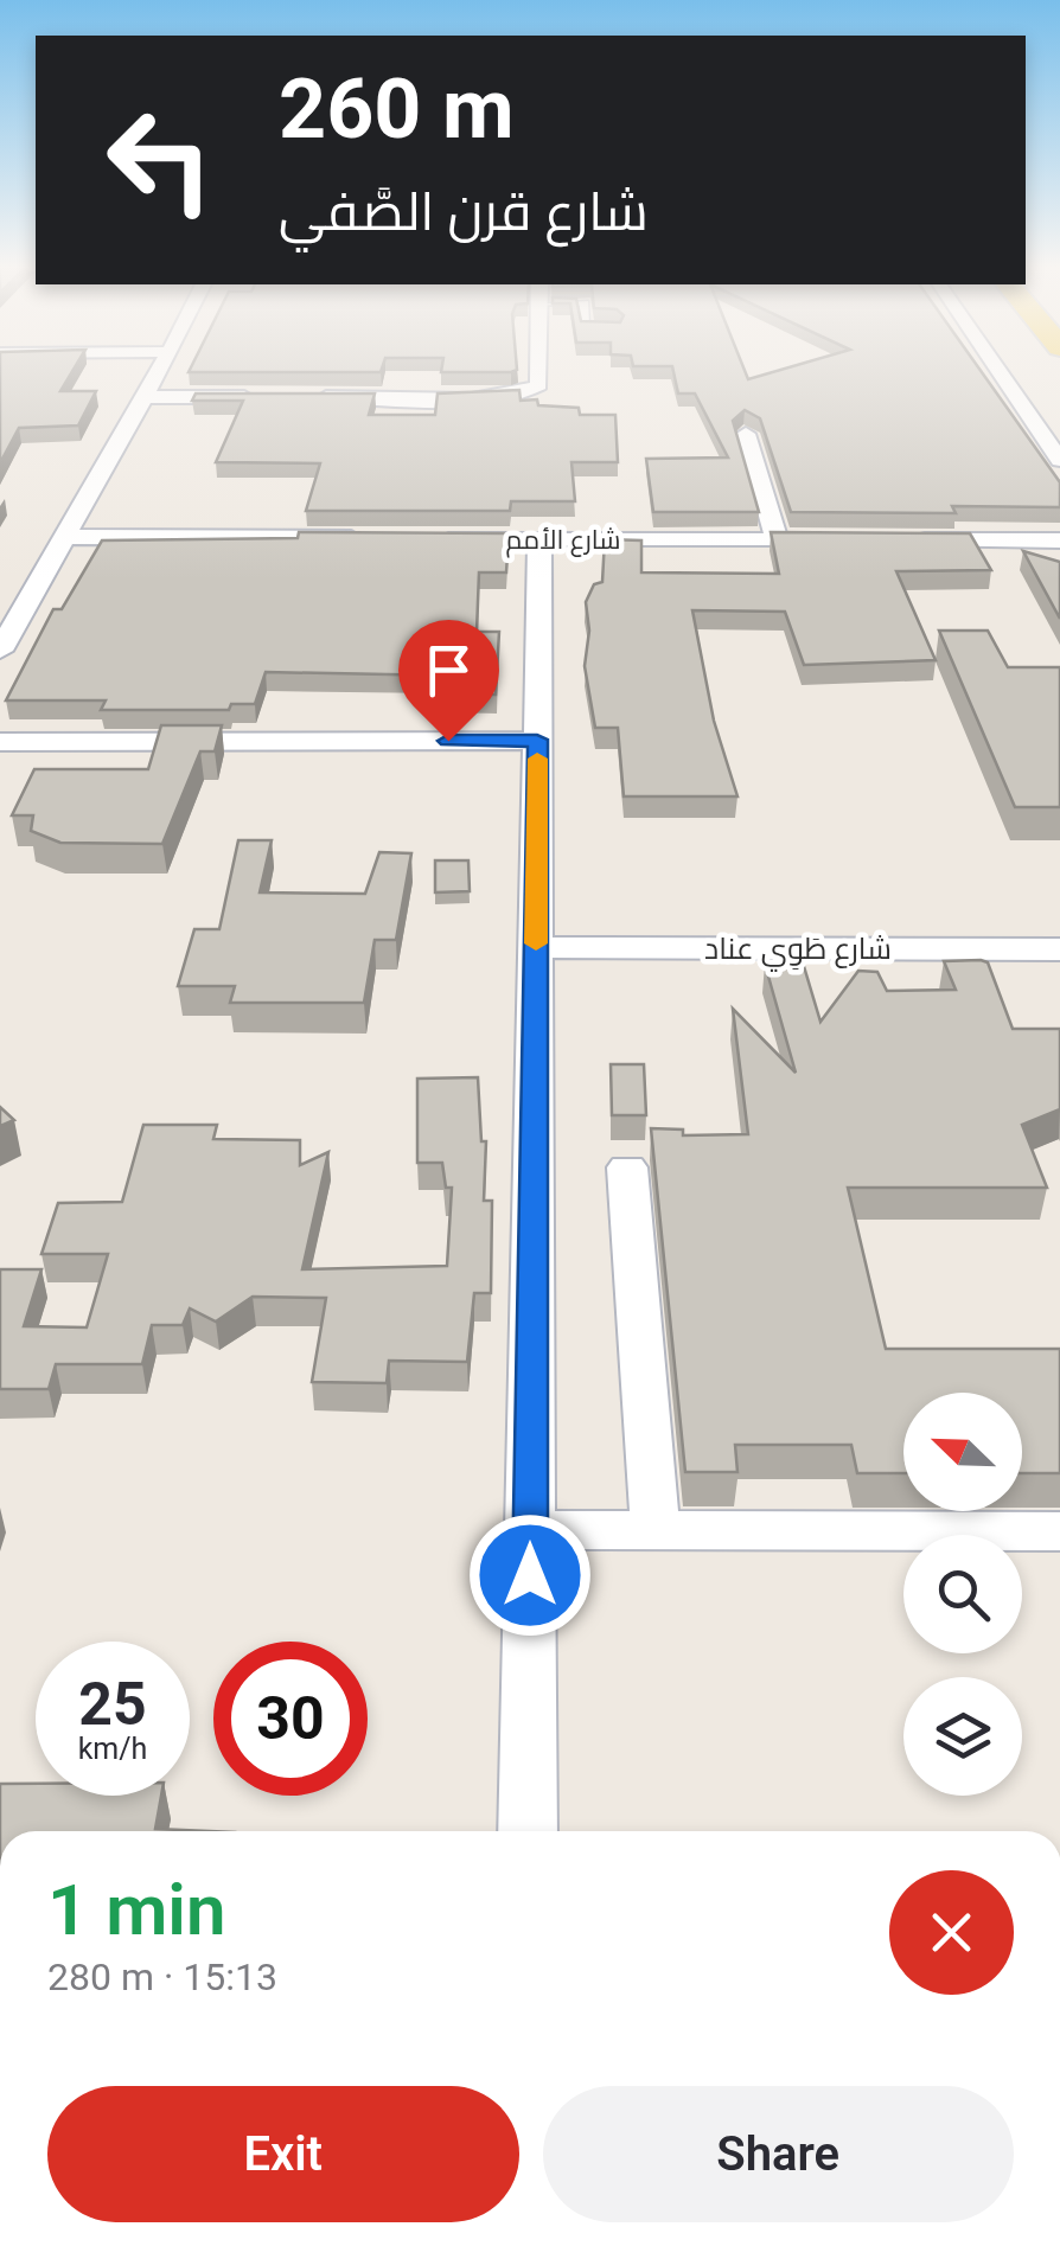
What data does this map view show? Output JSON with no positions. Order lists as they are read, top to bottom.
{
  "streets": {
    "street": ["شارع الأمم", "شارع طَوِي عناد"]
  },
  "north": "top left",
  "page": {
    "turn": ["260 m", "شارع قرن الصَّفي"],
    "speed": "25 km/h",
    "limit": "30",
    "heading": ["1 min", "280 m · 15:13"],
    "buttons": ["Exit", "Share"]
  }
}
